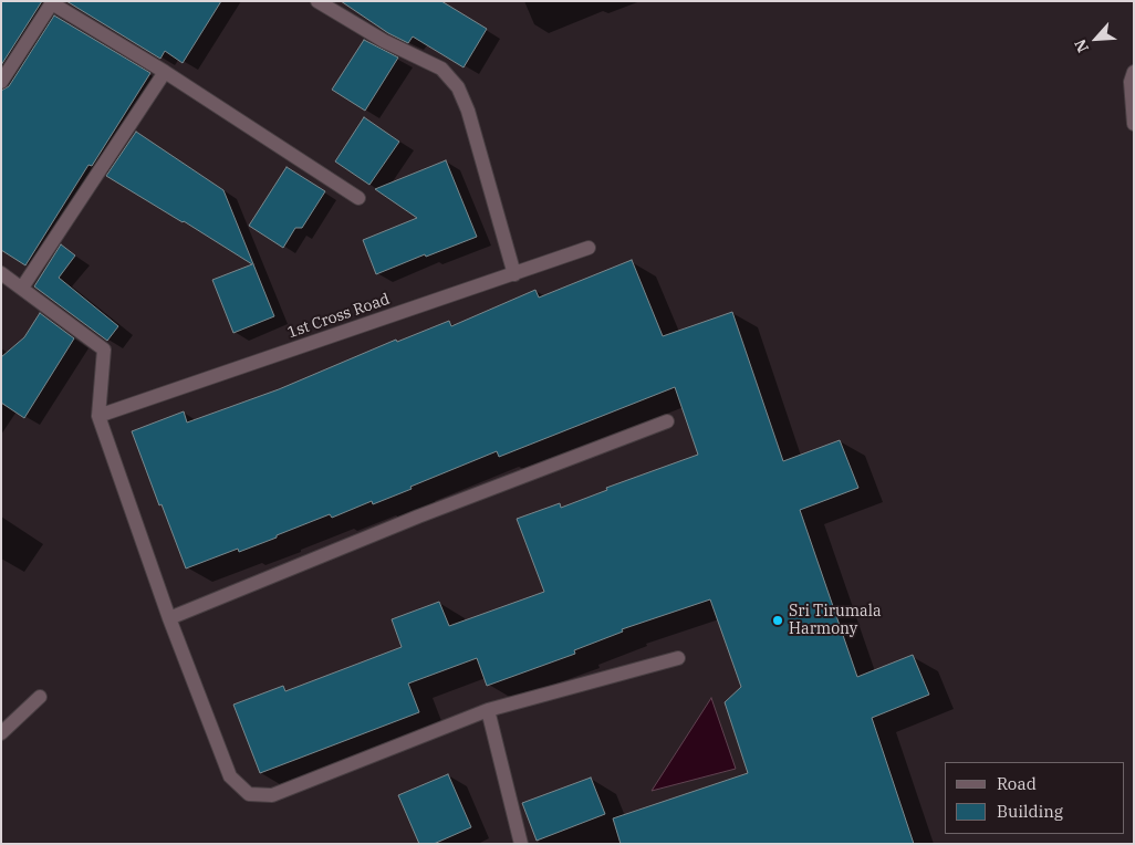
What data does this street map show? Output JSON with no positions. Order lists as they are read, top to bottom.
{
  "streets": {
    "street": ["1st Cross Road"]
  },
  "places": ["Sri Tirumala Harmony"],
  "legend": ["Road", "Building"],
  "north": "bottom left"
}
